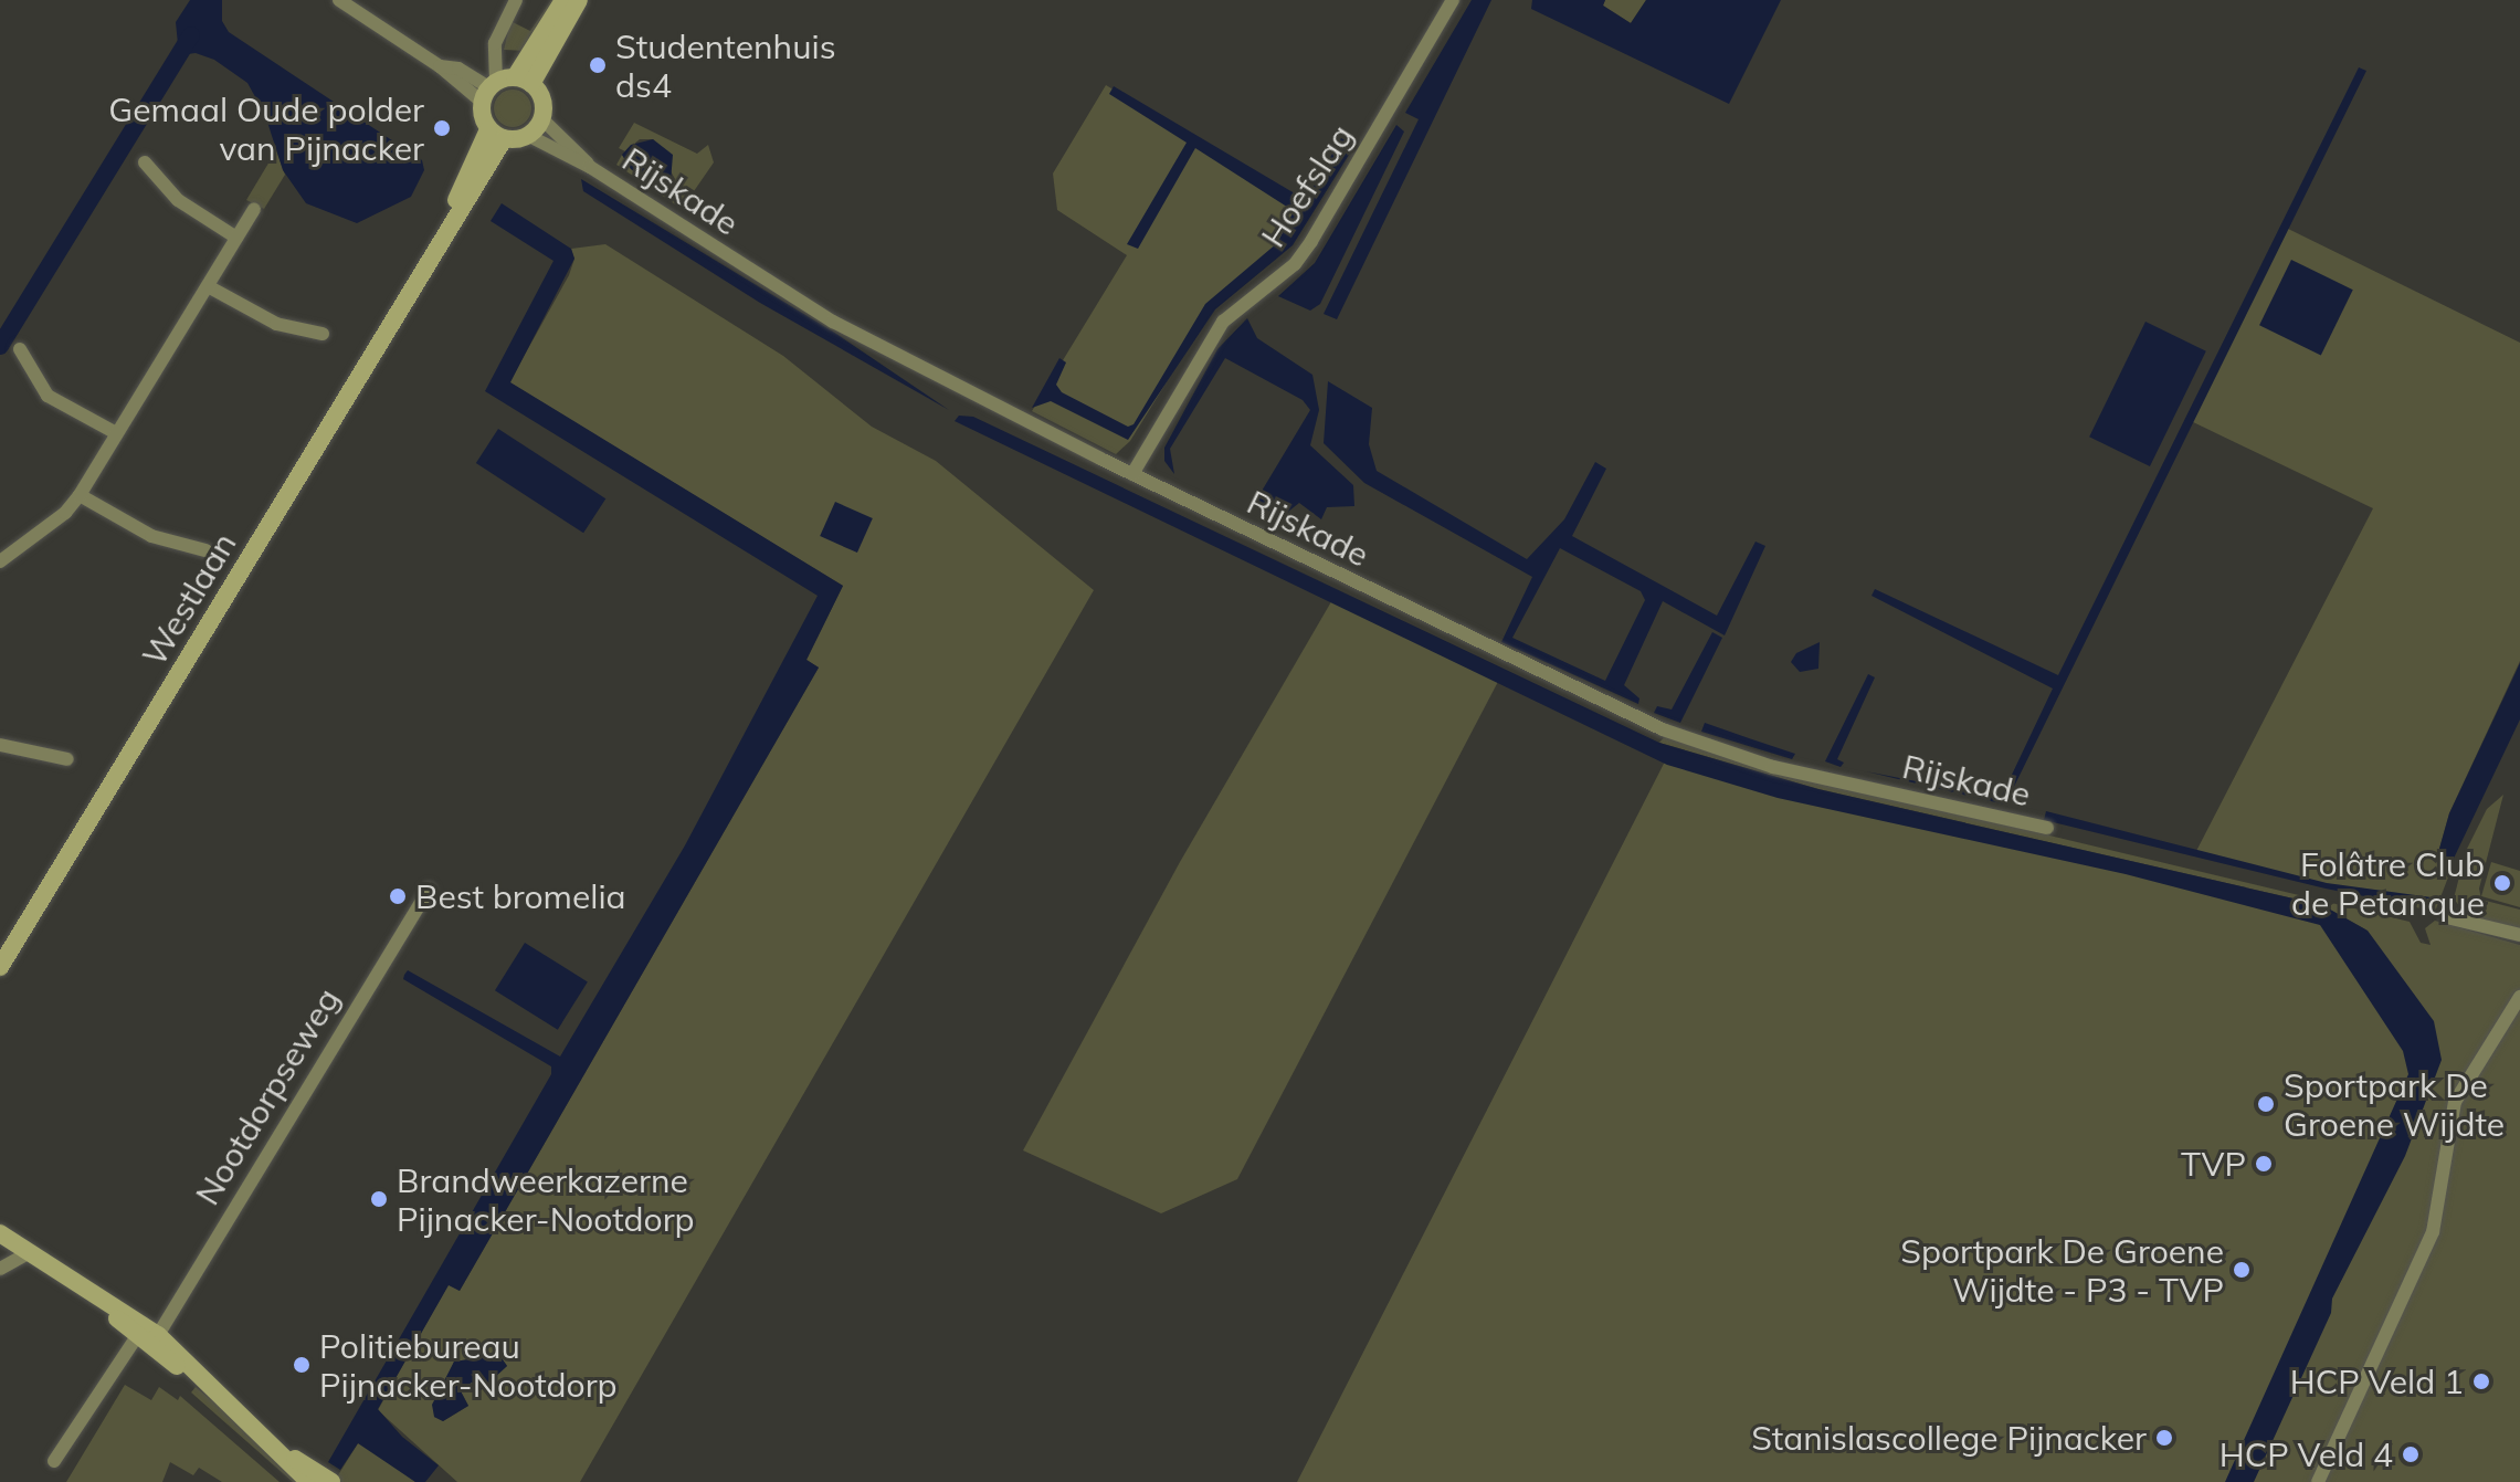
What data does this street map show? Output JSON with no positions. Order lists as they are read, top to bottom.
{
  "streets": {
    "main road": ["Westlaan"],
    "street": ["Hoefslag", "Rijskade", "Nootdorpseweg"]
  },
  "crossings": [
    ["Hoefslag", "Rijskade"]
  ],
  "places": [
    "Studentenhuis ds4",
    "Gemaal Oude polder van Pijnacker",
    "Folâtre Club de Petanque",
    "Best bromelia",
    "Sportpark De Groene Wijdte",
    "TVP",
    "Brandweerkazerne Pijnacker-Nootdorp",
    "Sportpark De Groene Wijdte - P3 - TVP",
    "Politiebureau Pijnacker-Nootdorp",
    "HCP Veld 1",
    "Stanislascollege Pijnacker",
    "HCP Veld 4"
  ]
}
